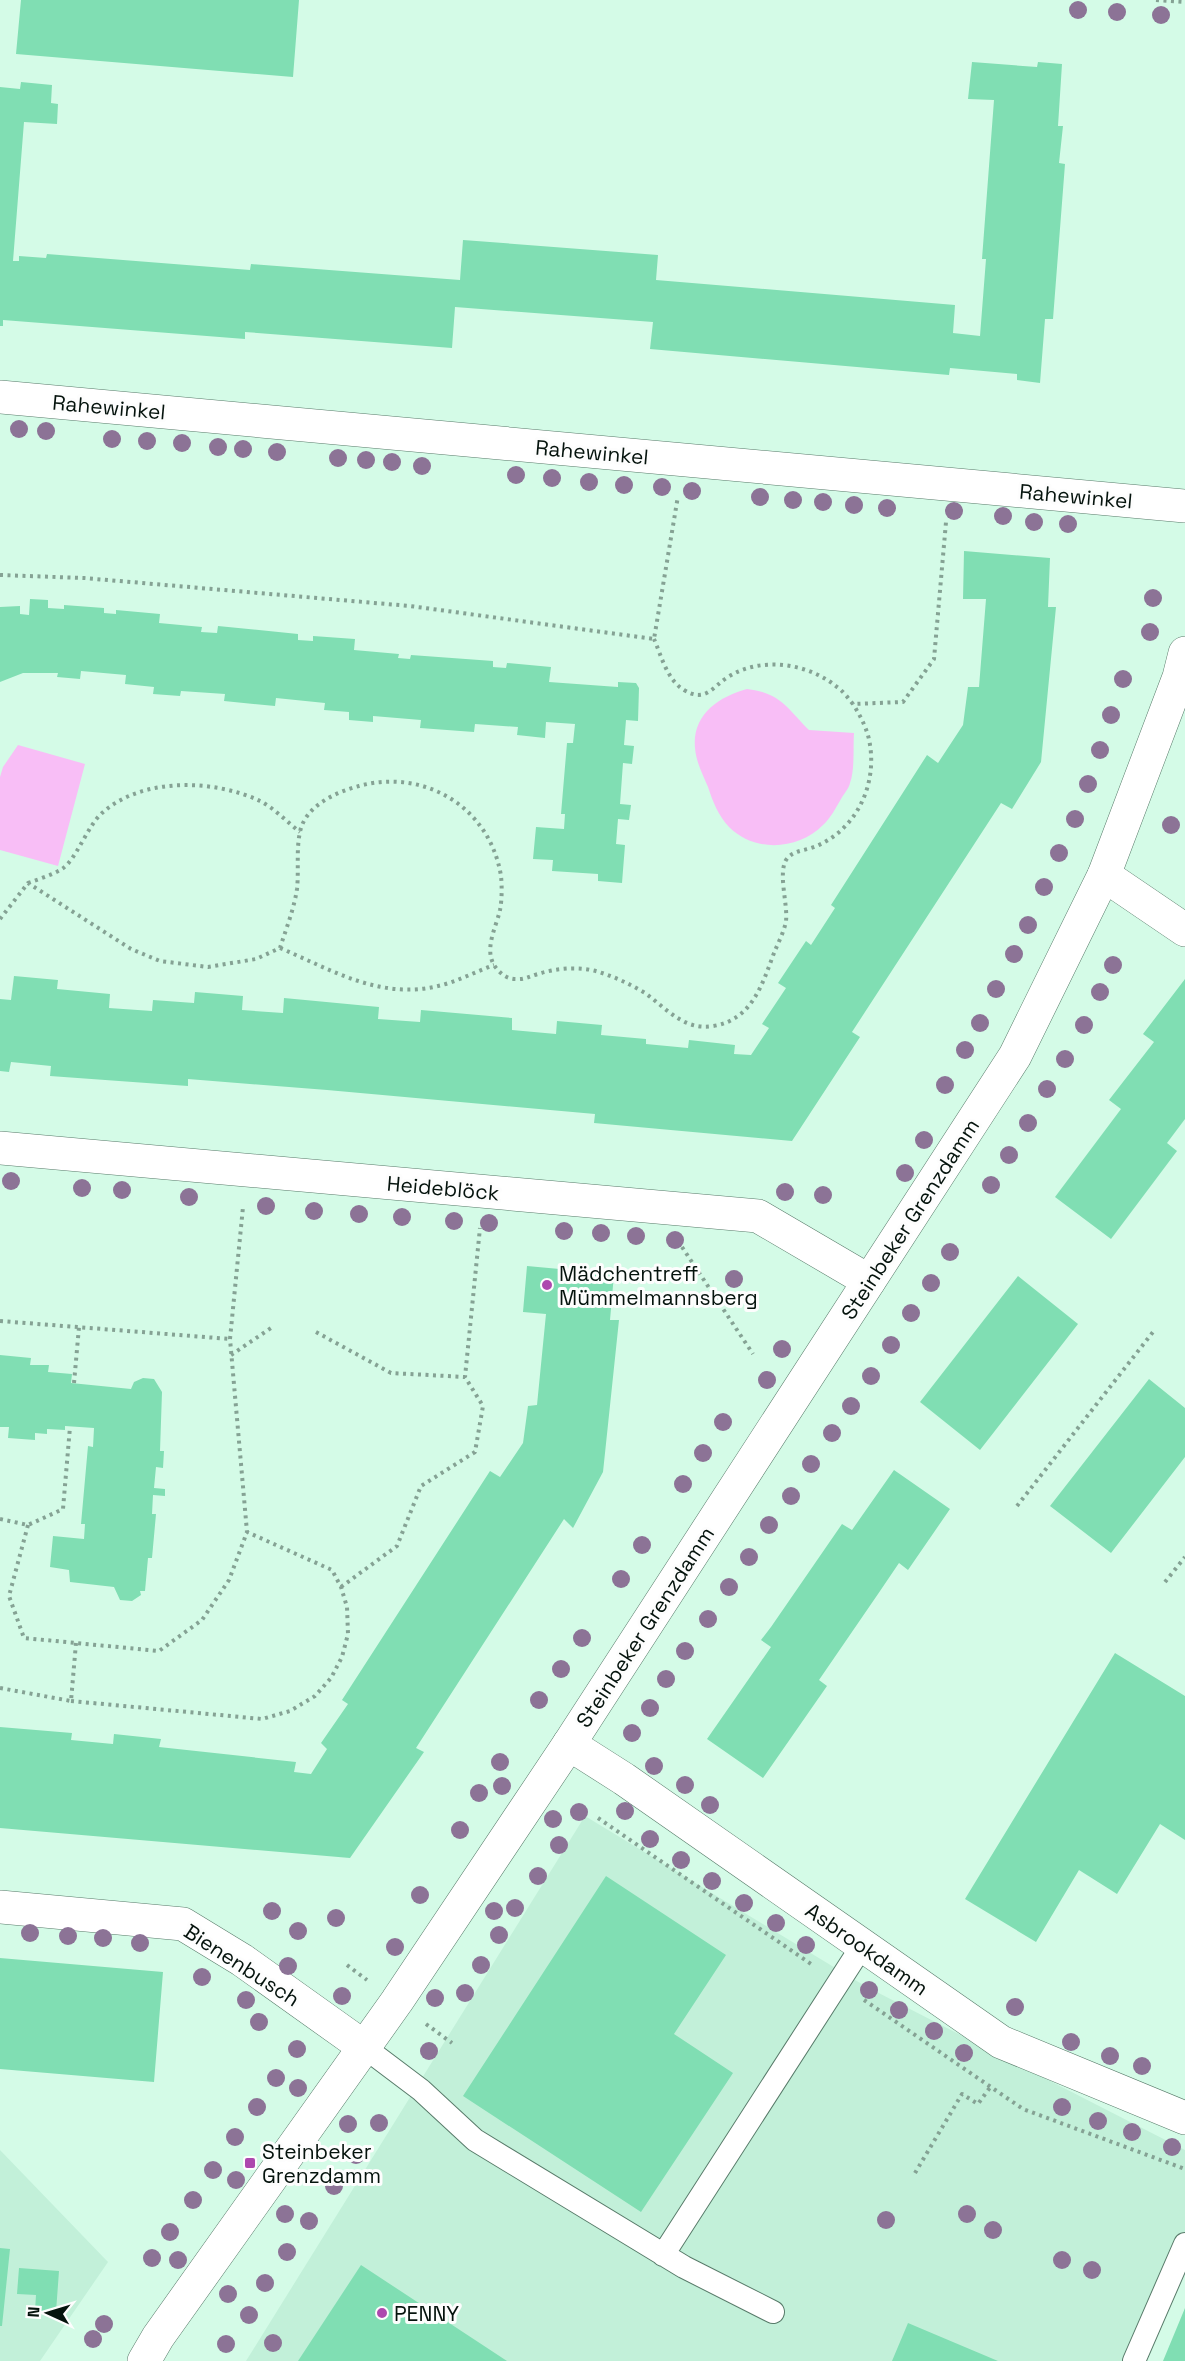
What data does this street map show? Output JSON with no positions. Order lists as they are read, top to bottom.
{
  "streets": {
    "street": [
      "Rahewinkel",
      "Heideblöck",
      "Steinbeker Grenzdamm",
      "Asbrookdamm",
      "Bienenbusch"
    ]
  },
  "crossings": [
    ["Heideblöck", "Steinbeker Grenzdamm"],
    ["Steinbeker Grenzdamm", "Asbrookdamm"],
    ["Steinbeker Grenzdamm", "Bienenbusch"]
  ],
  "places": {
    "other": ["Mädchentreff Mümmelmannsberg", "PENNY"],
    "transit": ["Steinbeker Grenzdamm"]
  },
  "north": "left"
}
